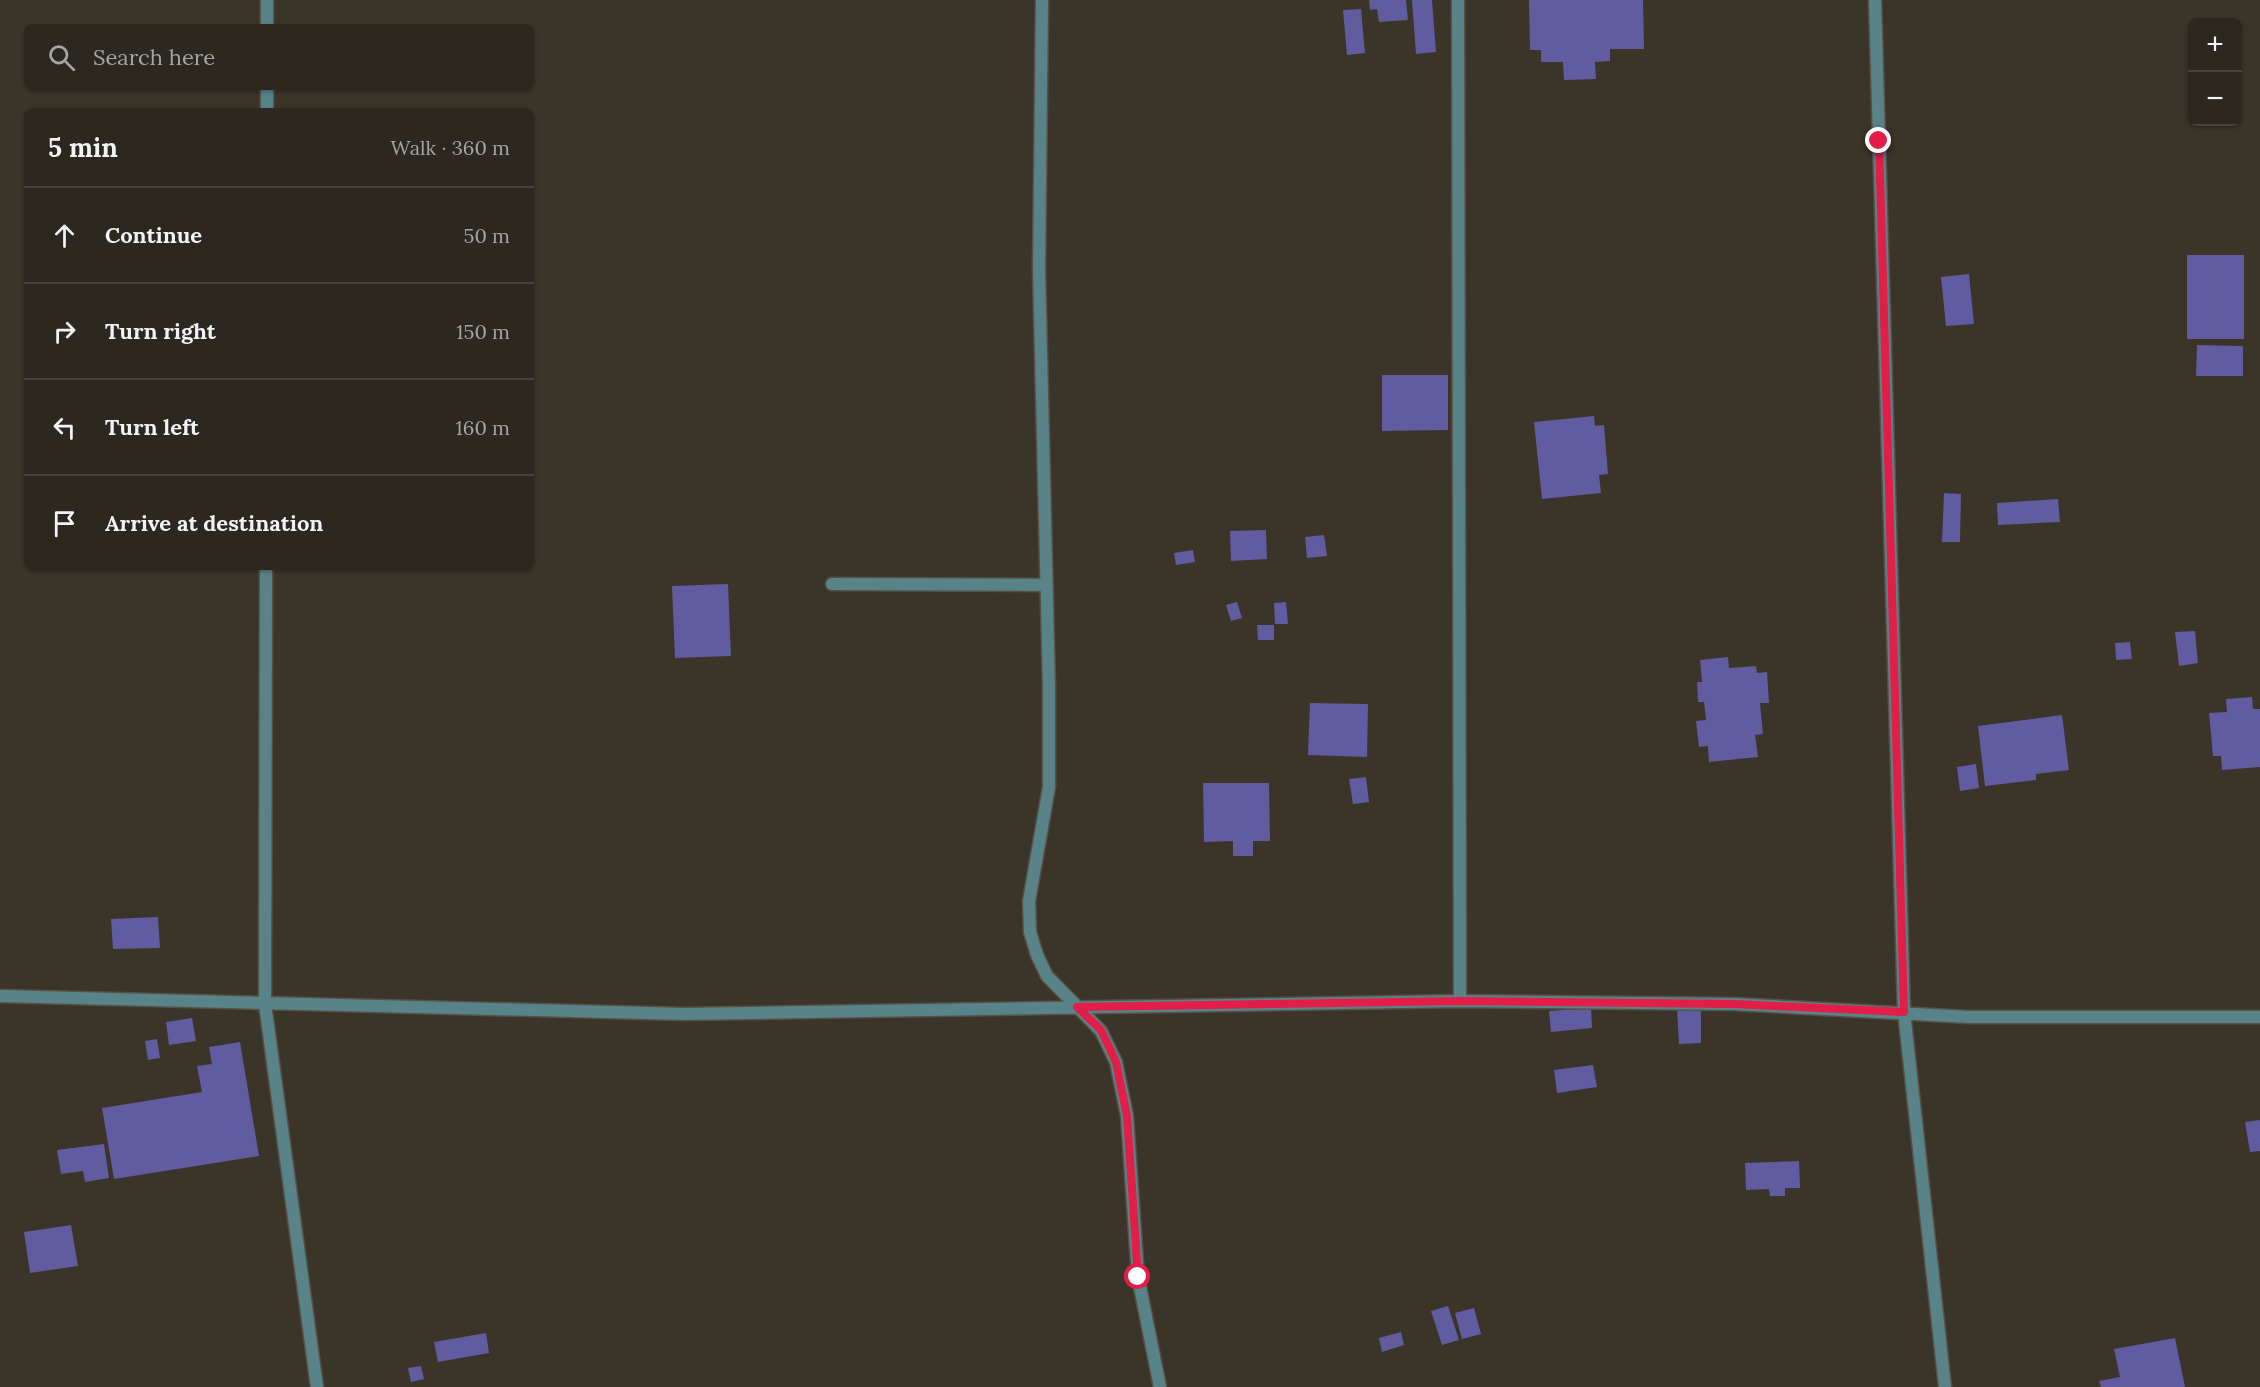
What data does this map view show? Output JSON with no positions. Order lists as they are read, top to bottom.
{
  "page": {
    "map_buttons": ["+", "−"],
    "search": "Search here",
    "heading": ["5 min", "Walk · 360 m"],
    "list": [
      ["Continue", "50 m"],
      ["Turn right", "150 m"],
      ["Turn left", "160 m"],
      "Arrive at destination"
    ]
  }
}
